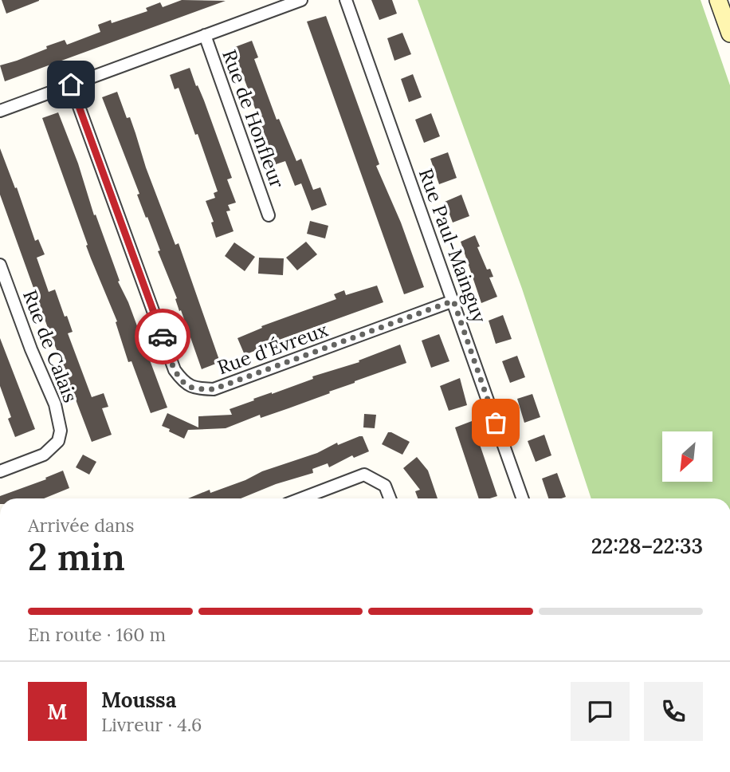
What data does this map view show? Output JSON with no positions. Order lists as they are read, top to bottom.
{
  "streets": {
    "street": [
      "Rue de Honfleur",
      "Rue Paul-Mainguy",
      "Rue de Calais",
      "Rue d'Évreux"
    ]
  },
  "crossings": [
    ["Rue Paul-Mainguy", "Rue d'Évreux"]
  ],
  "north": "bottom left",
  "page": {
    "heading": ["2 min", "Arrivée dans", "22:28–22:33"],
    "panel": ["Moussa", "Livreur · 4.6"],
    "bar": "En route · 160 m",
    "round": "M"
  }
}
